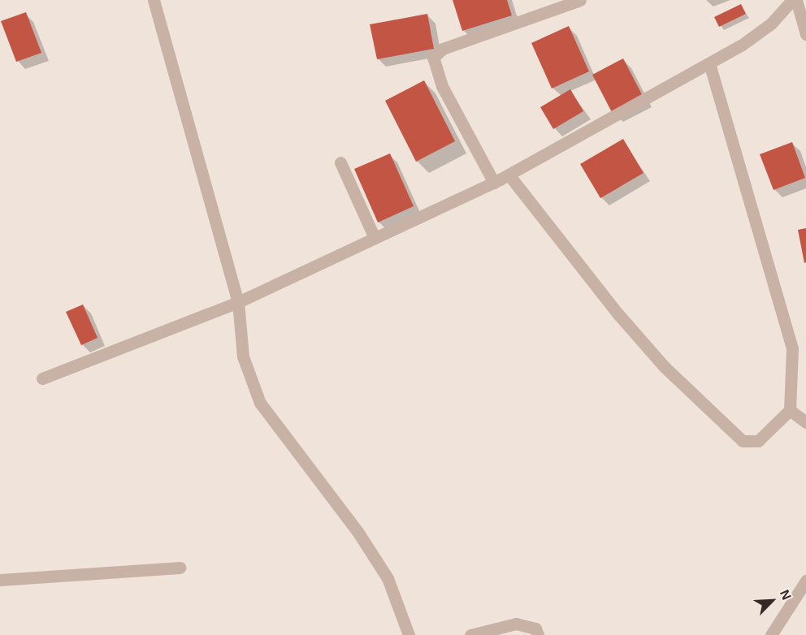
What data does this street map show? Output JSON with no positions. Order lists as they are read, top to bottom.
{
  "north": "top right"
}
